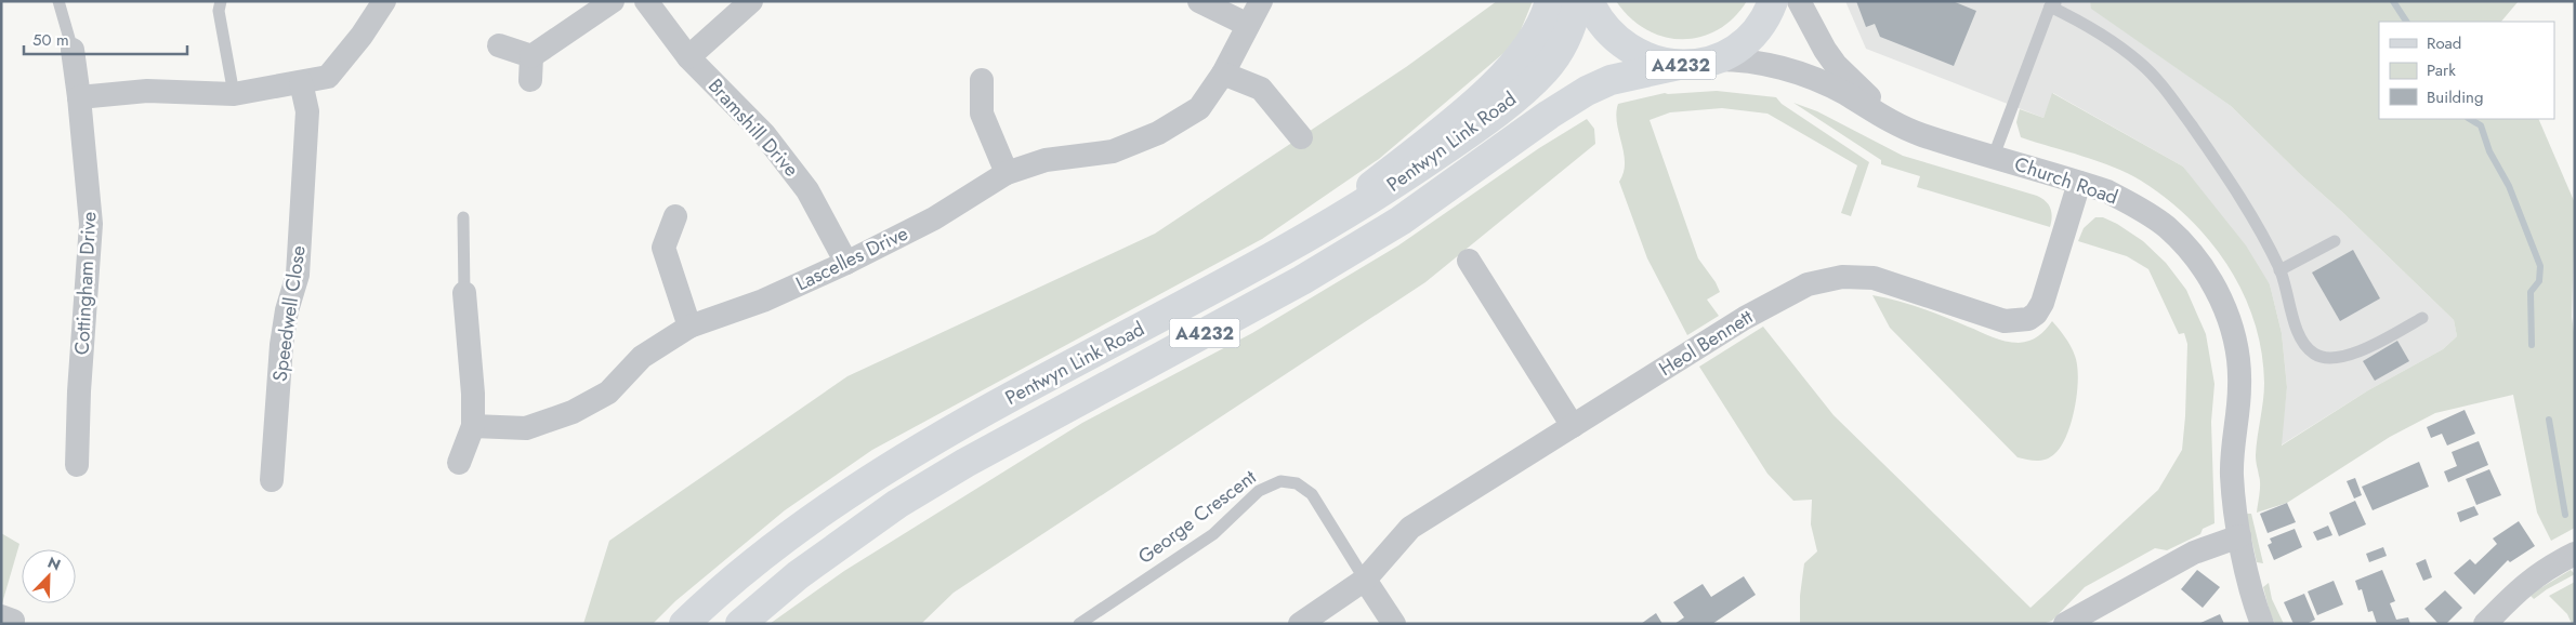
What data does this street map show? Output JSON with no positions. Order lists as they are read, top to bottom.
{
  "streets": {
    "main road": ["A4232", "Pentwyn Link Road"],
    "street": [
      "Bramshill Drive",
      "Church Road",
      "Lascelles Drive",
      "Cottingham Drive",
      "Speedwell Close",
      "Heol Bennett"
    ],
    "lane": ["George Crescent"]
  },
  "crossings": [
    ["Bramshill Drive", "Lascelles Drive"],
    ["Pentwyn Link Road", "Church Road"],
    ["Church Road", "Heol Bennett"],
    ["Heol Bennett", "George Crescent"]
  ],
  "legend": ["Road", "Park", "Building"],
  "scale_bar": "50 m",
  "north": "top right"
}
